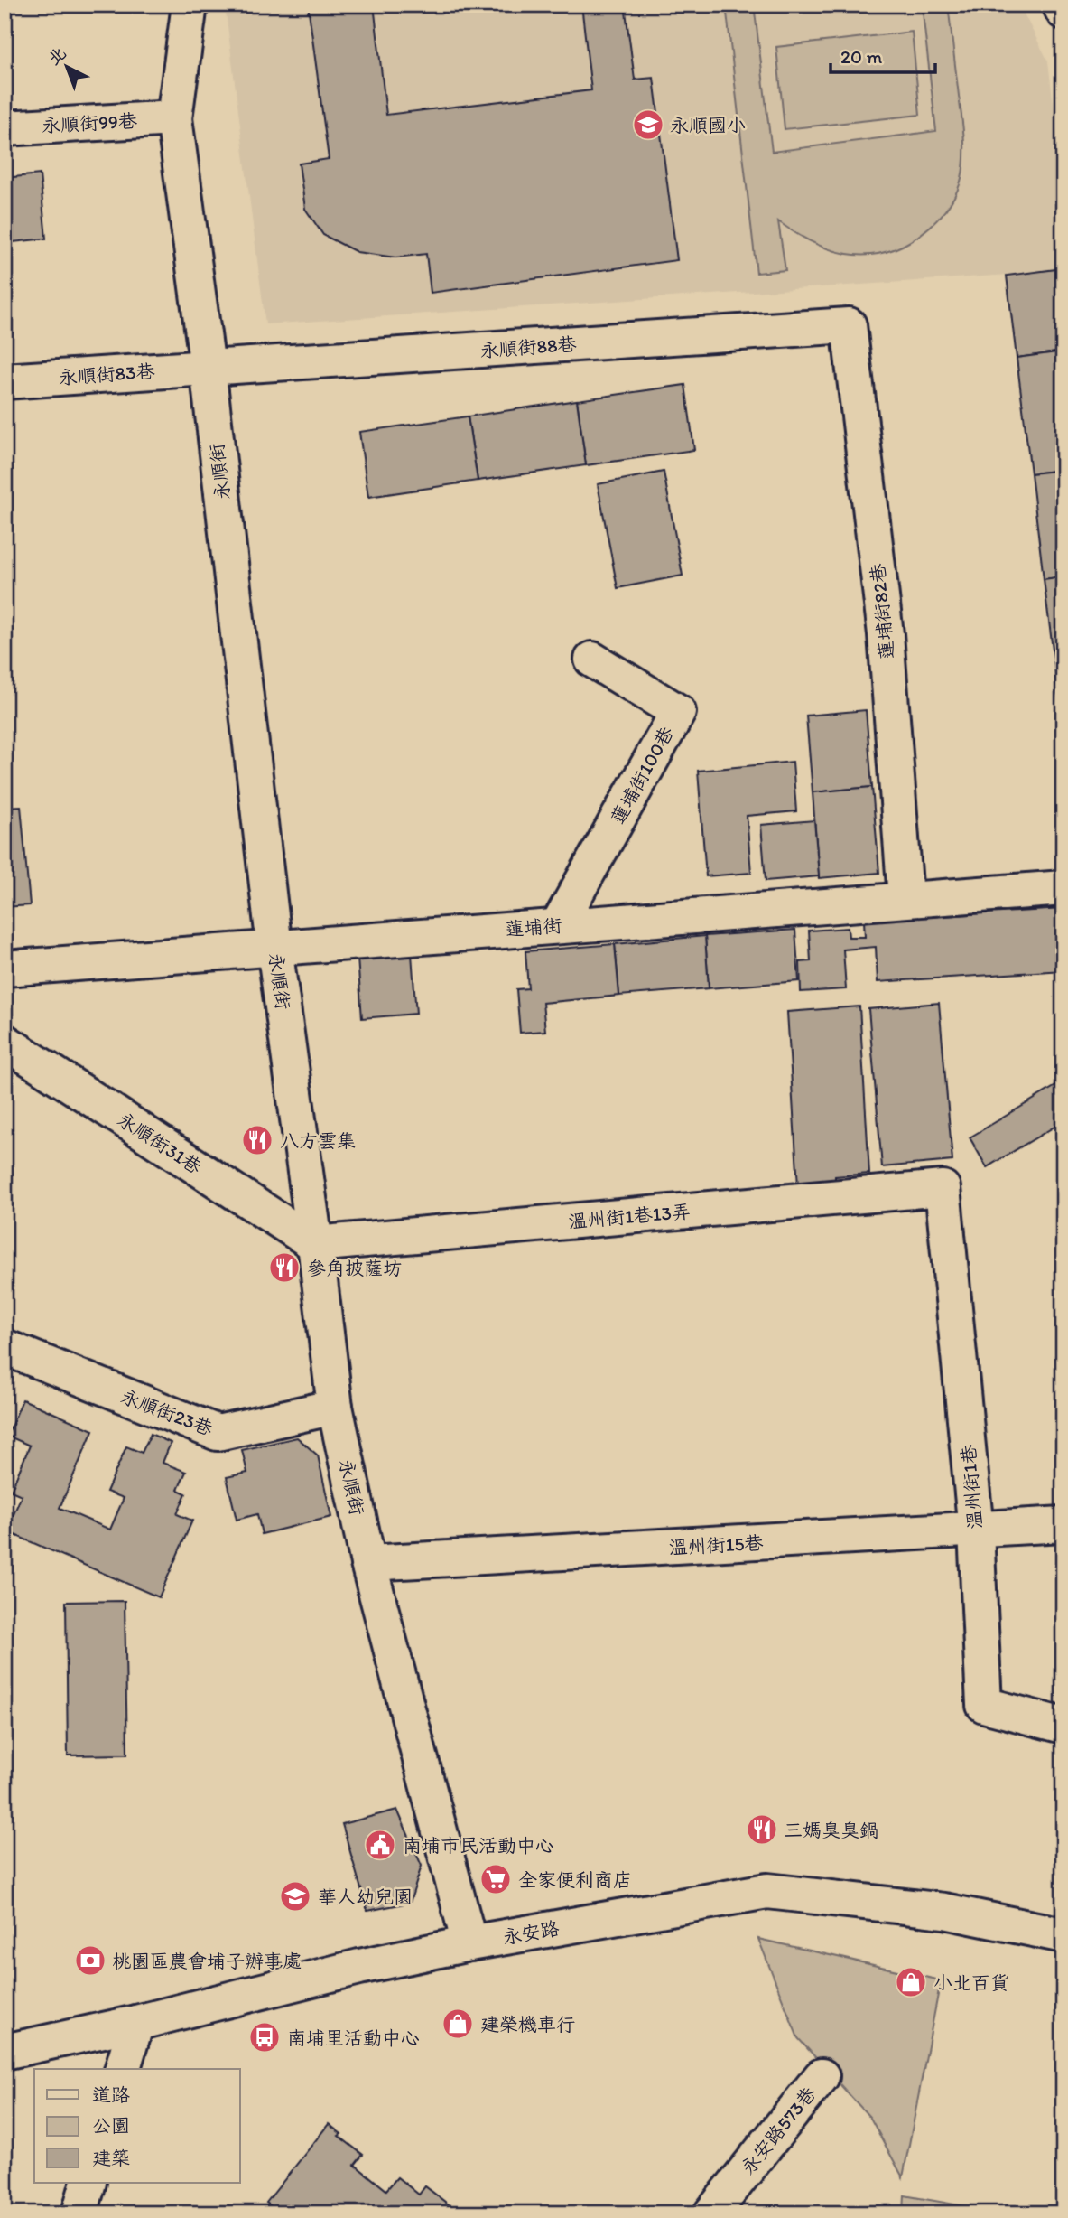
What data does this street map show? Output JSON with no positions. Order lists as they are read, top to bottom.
{
  "streets": {
    "street": [
      "永順街99巷",
      "永順街88巷",
      "永順街83巷",
      "永順街",
      "蓮埔街82巷",
      "蓮埔街100巷",
      "蓮埔街",
      "永順街31巷",
      "溫州街1巷13弄",
      "永順街23巷",
      "溫州街1巷",
      "溫州街15巷",
      "永安路",
      "永安路573巷"
    ]
  },
  "crossings": [
    ["永順街99巷", "永順街"],
    ["永順街88巷", "永順街83巷"],
    ["永順街88巷", "永順街"],
    ["永順街88巷", "蓮埔街82巷"],
    ["永順街83巷", "永順街"],
    ["永順街", "蓮埔街"],
    ["永順街", "永順街31巷"],
    ["永順街", "溫州街1巷13弄"],
    ["永順街", "永順街23巷"],
    ["永順街", "溫州街15巷"],
    ["永順街", "永安路"],
    ["蓮埔街82巷", "蓮埔街"],
    ["蓮埔街100巷", "蓮埔街"],
    ["永順街31巷", "溫州街1巷13弄"],
    ["溫州街1巷13弄", "溫州街1巷"],
    ["溫州街1巷", "溫州街15巷"]
  ],
  "places": {
    "school or university": ["永順國小", "華人幼兒園"],
    "restaurant": ["八方雲集", "參角披薩坊", "三媽臭臭鍋"],
    "public building": ["南埔市民活動中心"],
    "supermarket": ["全家便利商店"],
    "bank": ["桃園區農會埔子辦事處"],
    "shop": ["小北百貨", "建榮機車行"],
    "bus stop": ["南埔里活動中心"]
  },
  "legend": ["道路", "公園", "建築"],
  "scale_bar": "20 m",
  "north": "top left"
}
